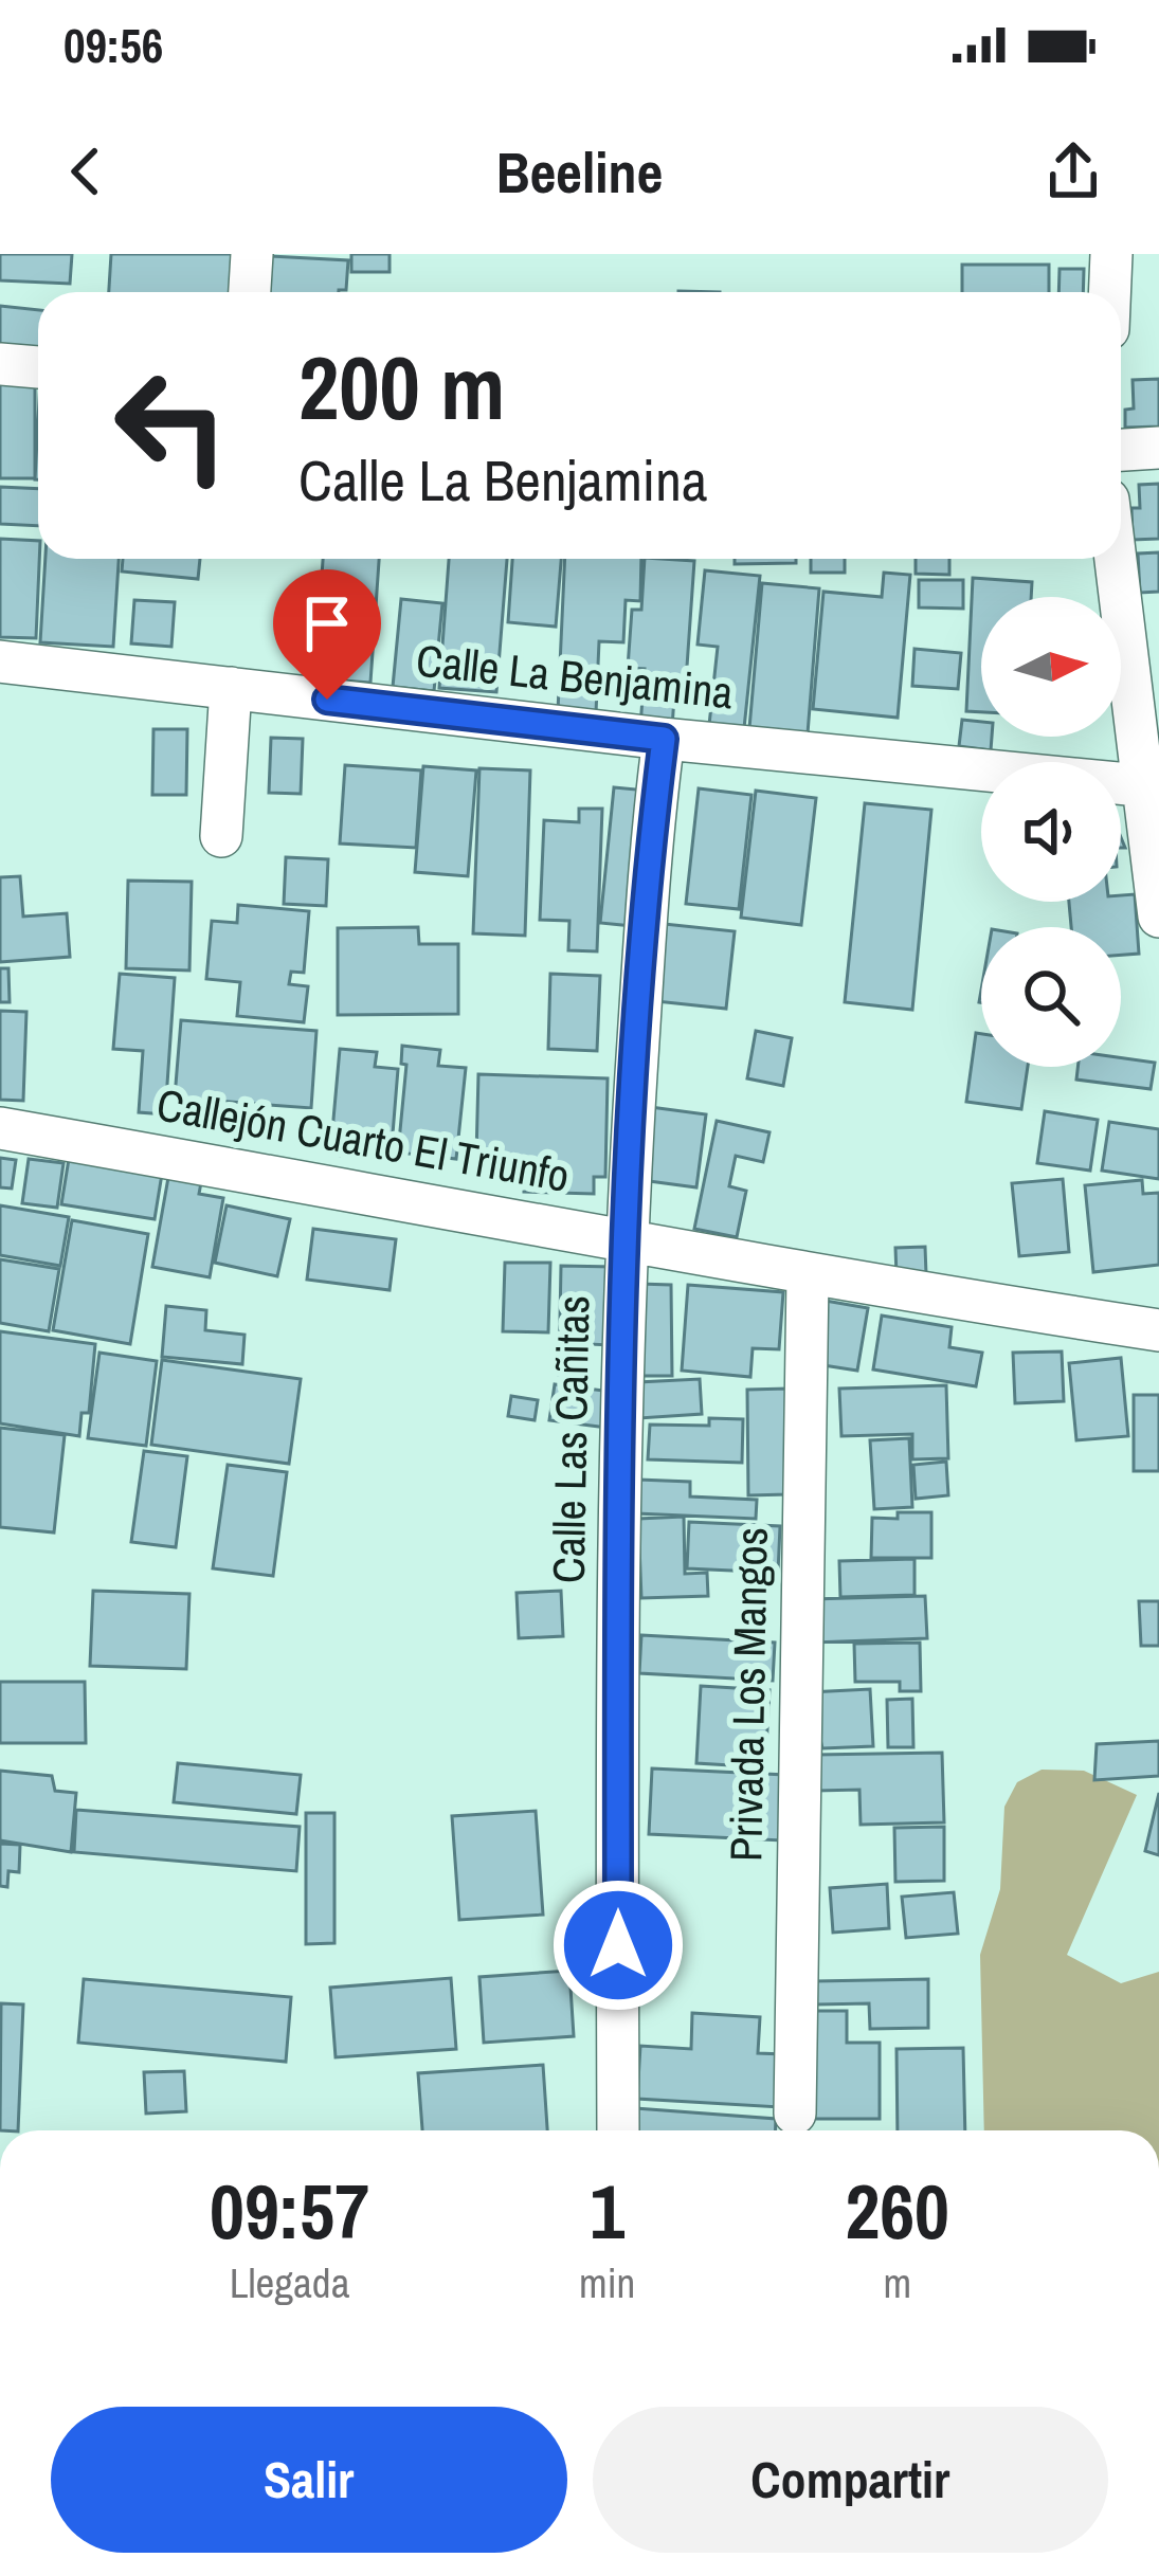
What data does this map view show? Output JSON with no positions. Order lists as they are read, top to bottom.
{
  "streets": {
    "street": [
      "Calle La Benjamina",
      "Callejón Cuarto El Triunfo",
      "Calle Las Cañitas",
      "Privada Los Mangos"
    ]
  },
  "crossings": [
    ["Calle La Benjamina", "Calle Las Cañitas"],
    ["Callejón Cuarto El Triunfo", "Calle Las Cañitas"],
    ["Callejón Cuarto El Triunfo", "Privada Los Mangos"]
  ],
  "north": "right",
  "page": {
    "status": "09:56",
    "header": "Beeline",
    "turn": ["200 m", "Calle La Benjamina"],
    "eta": [
      "09:57",
      "Llegada",
      "1",
      "min",
      "260",
      "m"
    ],
    "buttons": ["Salir", "Compartir"]
  }
}
